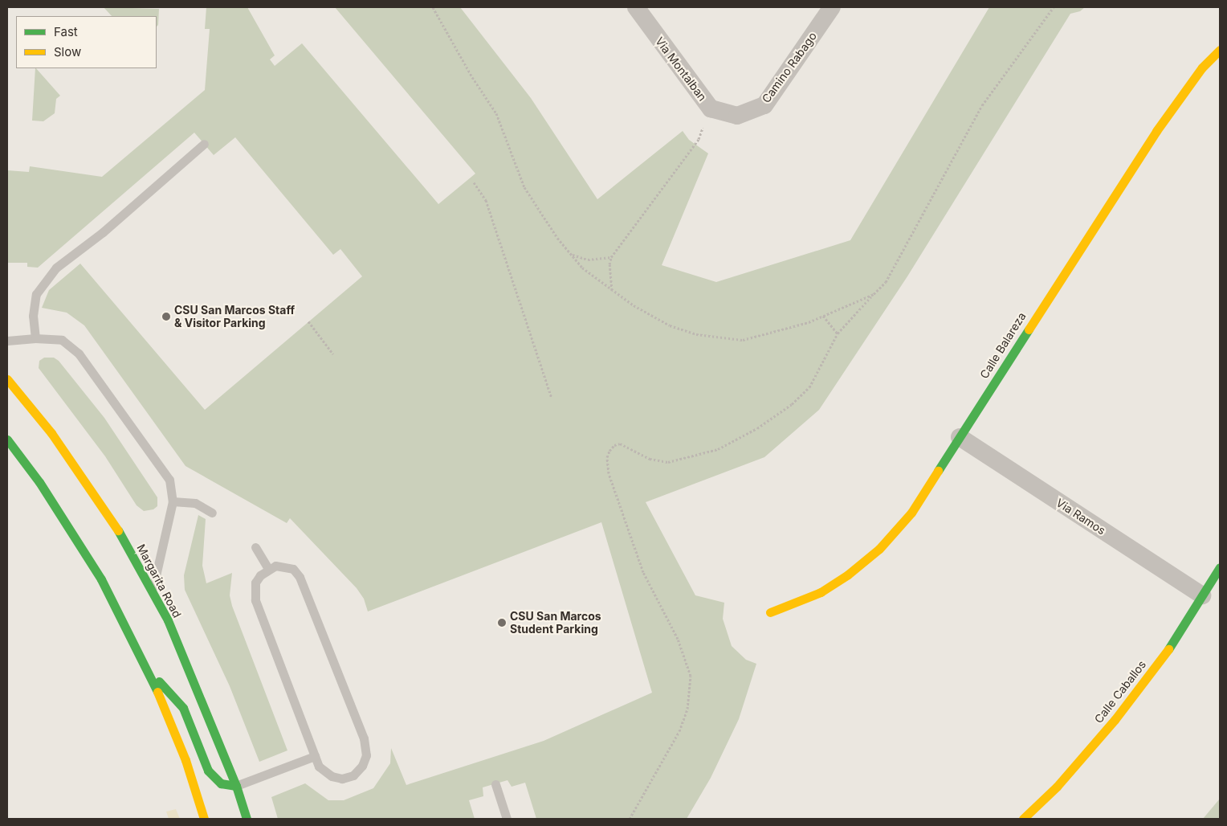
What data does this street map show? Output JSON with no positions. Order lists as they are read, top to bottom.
{
  "streets": {
    "main road": ["Calle Balareza", "Margarita Road", "Calle Caballos"],
    "street": ["Camino Rabago", "Via Montalban", "Via Ramos"]
  },
  "crossings": [
    ["Camino Rabago", "Via Montalban"],
    ["Calle Balareza", "Via Ramos"],
    ["Via Ramos", "Calle Caballos"]
  ],
  "places": ["CSU San Marcos Staff & Visitor Parking", "CSU San Marcos Student Parking"],
  "legend": ["Fast", "Slow"]
}
